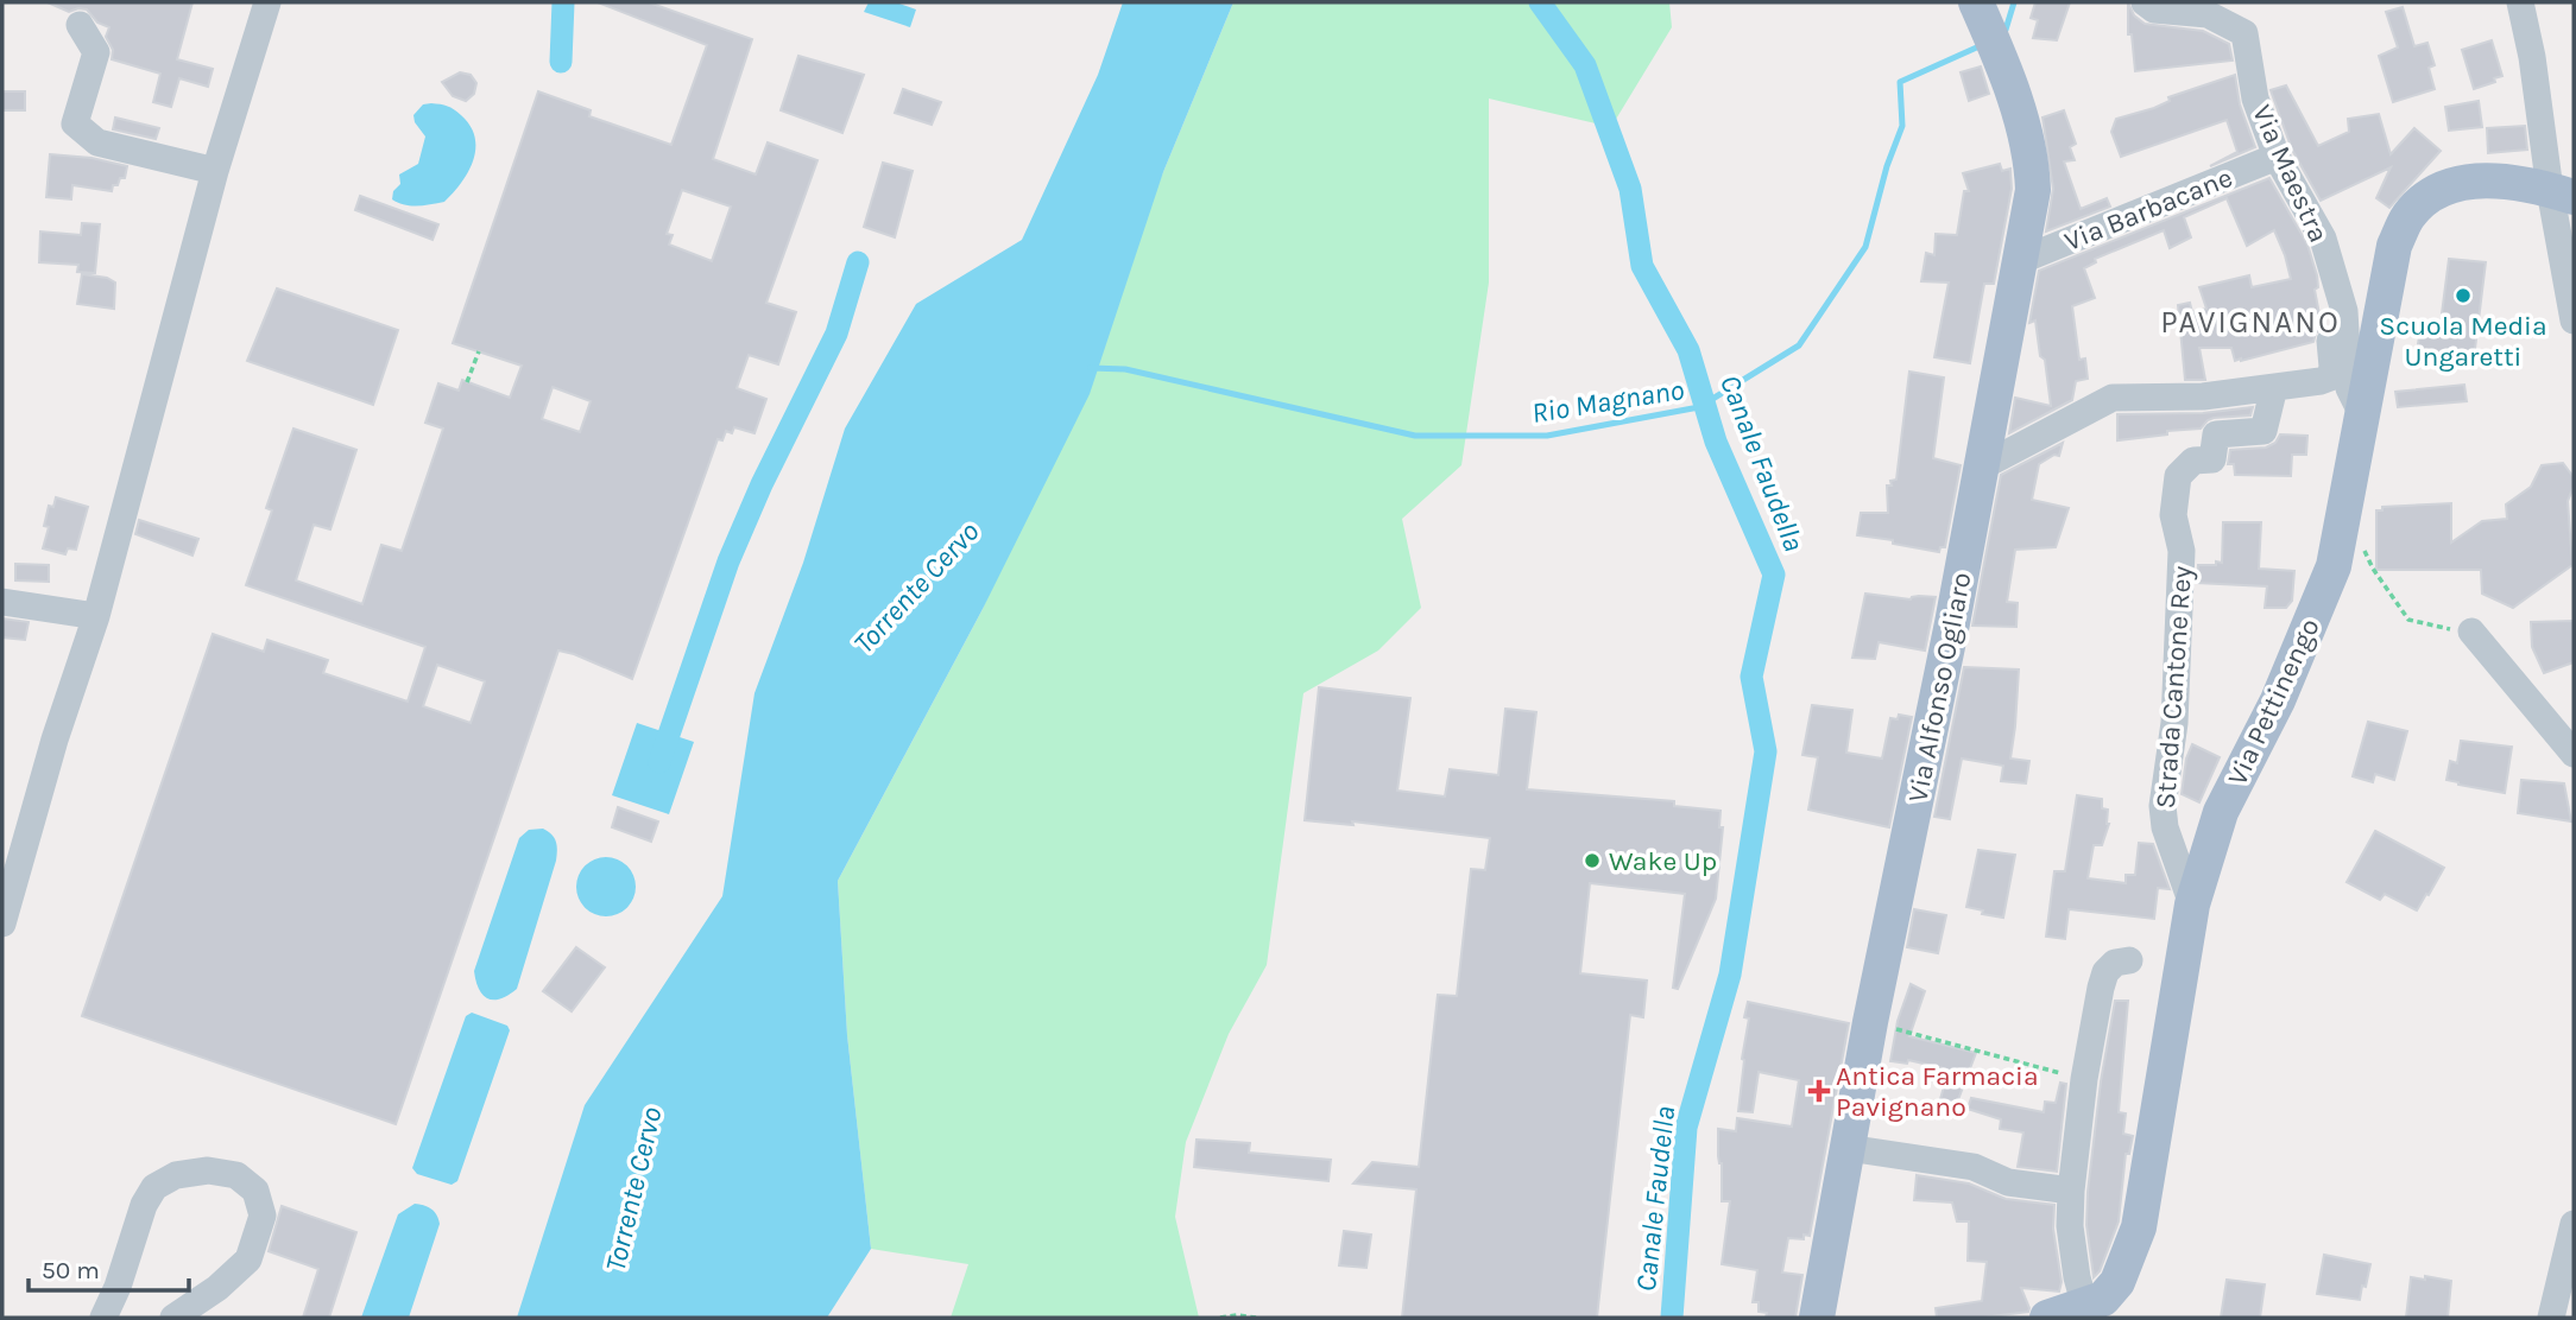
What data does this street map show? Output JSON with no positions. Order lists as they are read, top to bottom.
{
  "streets": {
    "main road": ["Via Alfonso Ogliaro", "Via Pettinengo"],
    "street": ["Via Maestra", "Via Barbacane", "Strada Cantone Rey"]
  },
  "crossings": [
    ["Via Maestra", "Via Barbacane"],
    ["Via Maestra", "Via Pettinengo"],
    ["Via Barbacane", "Via Alfonso Ogliaro"],
    ["Strada Cantone Rey", "Via Pettinengo"]
  ],
  "districts": ["PAVIGNANO"],
  "water": ["Rio Magnano", "Canale Faudella", "Torrente Cervo"],
  "places": {
    "other": ["Scuola Media Ungaretti", "Wake Up"],
    "health": ["Antica Farmacia Pavignano"]
  },
  "scale_bar": "50 m"
}
